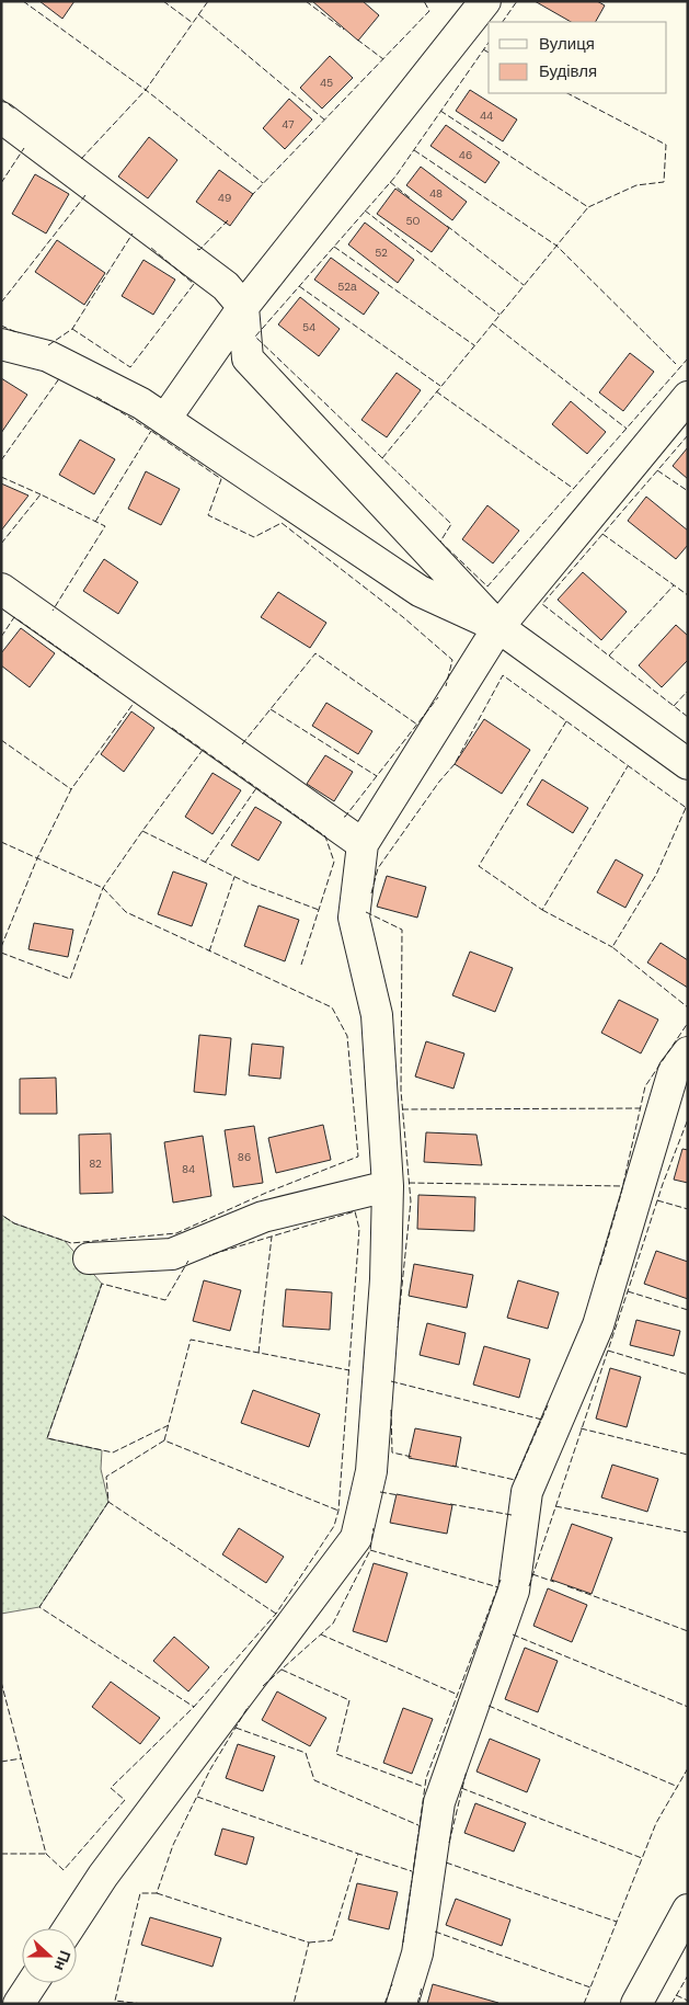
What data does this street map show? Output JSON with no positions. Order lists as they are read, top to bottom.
{
  "house_numbers": [
    "45",
    "44",
    "47",
    "46",
    "48",
    "49",
    "50",
    "52",
    "52а",
    "54",
    "86",
    "82",
    "84"
  ],
  "legend": ["Вулиця", "Будівля"],
  "north": "right"
}
